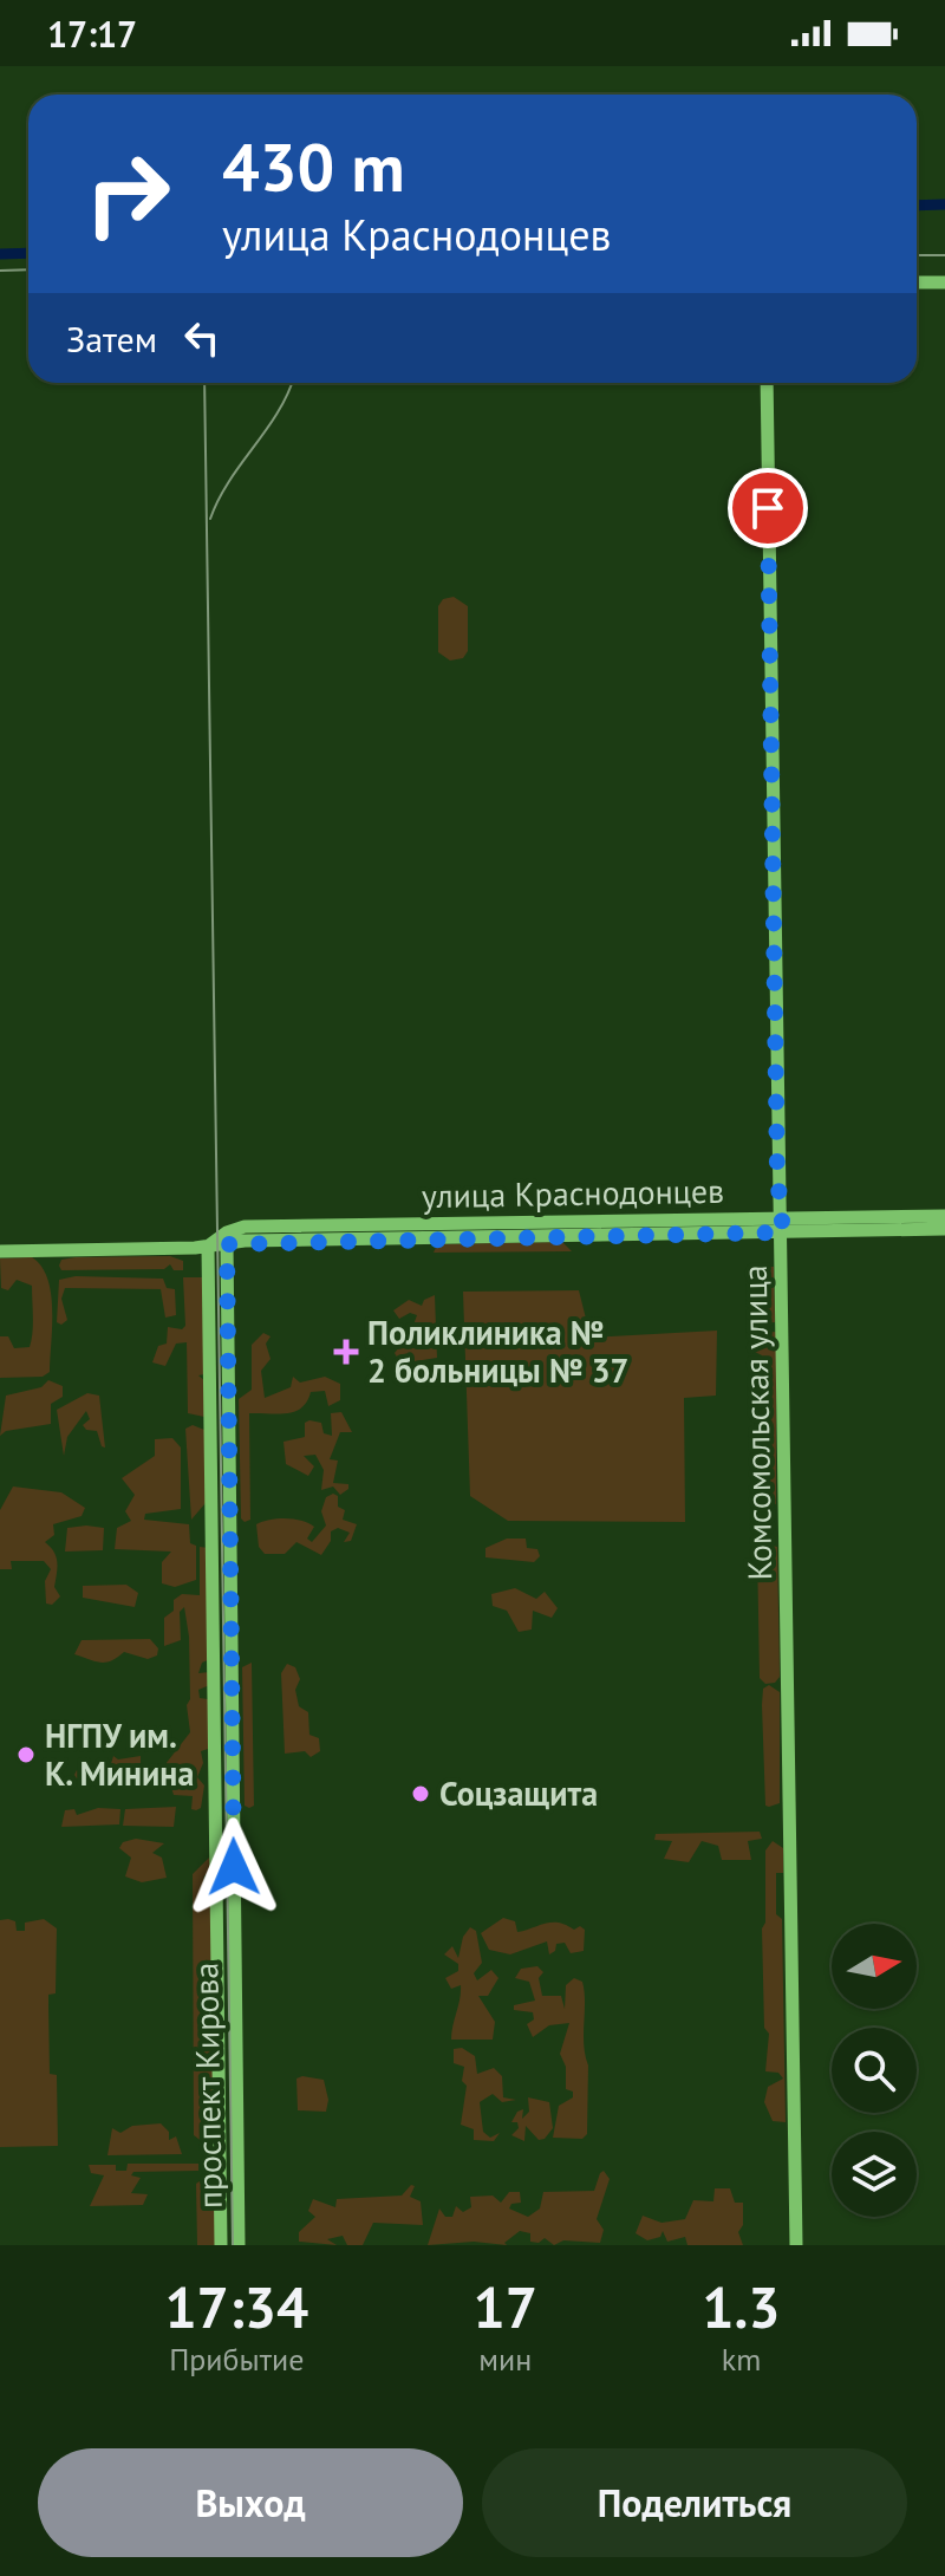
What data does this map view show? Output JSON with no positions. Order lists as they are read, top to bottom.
{
  "streets": {
    "street": ["улица Краснодонцев", "Комсомольская улица", "проспект Кирова"]
  },
  "crossings": [
    ["улица Краснодонцев", "Комсомольская улица"],
    ["улица Краснодонцев", "проспект Кирова"]
  ],
  "places": {
    "health": ["Поликлиника № 2 больницы № 37"],
    "other": ["НГПУ им. К. Минина", "Соцзащита"]
  },
  "north": "right",
  "page": {
    "status": "17:17",
    "turn": ["430 m", "улица Краснодонцев"],
    "then": "Затем",
    "eta": [
      "17:34",
      "Прибытие",
      "17",
      "мин",
      "1.3",
      "km"
    ],
    "buttons": ["Выход", "Поделиться"]
  }
}
